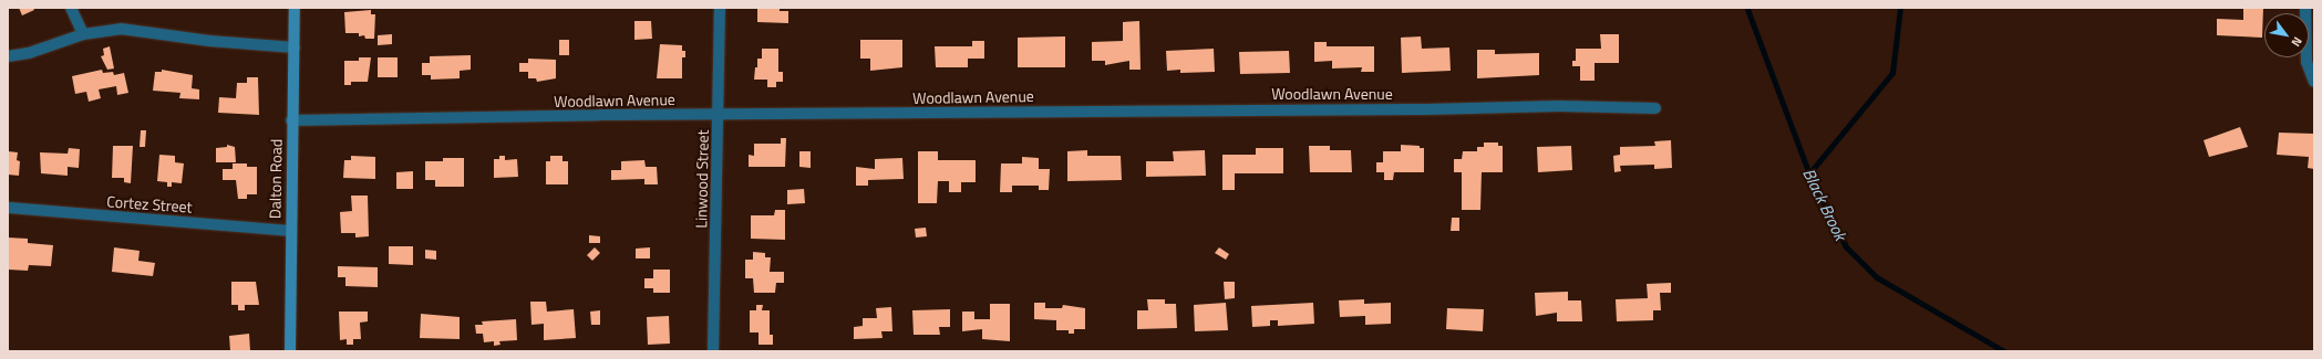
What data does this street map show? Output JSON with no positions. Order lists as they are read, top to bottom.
{
  "streets": {
    "street": [
      "Woodlawn Avenue",
      "Dalton Road",
      "Linwood Street",
      "Cortez Street"
    ]
  },
  "crossings": [
    ["Woodlawn Avenue", "Dalton Road"],
    ["Woodlawn Avenue", "Linwood Street"],
    ["Dalton Road", "Cortez Street"]
  ],
  "water": ["Black Brook"],
  "north": "bottom right"
}
